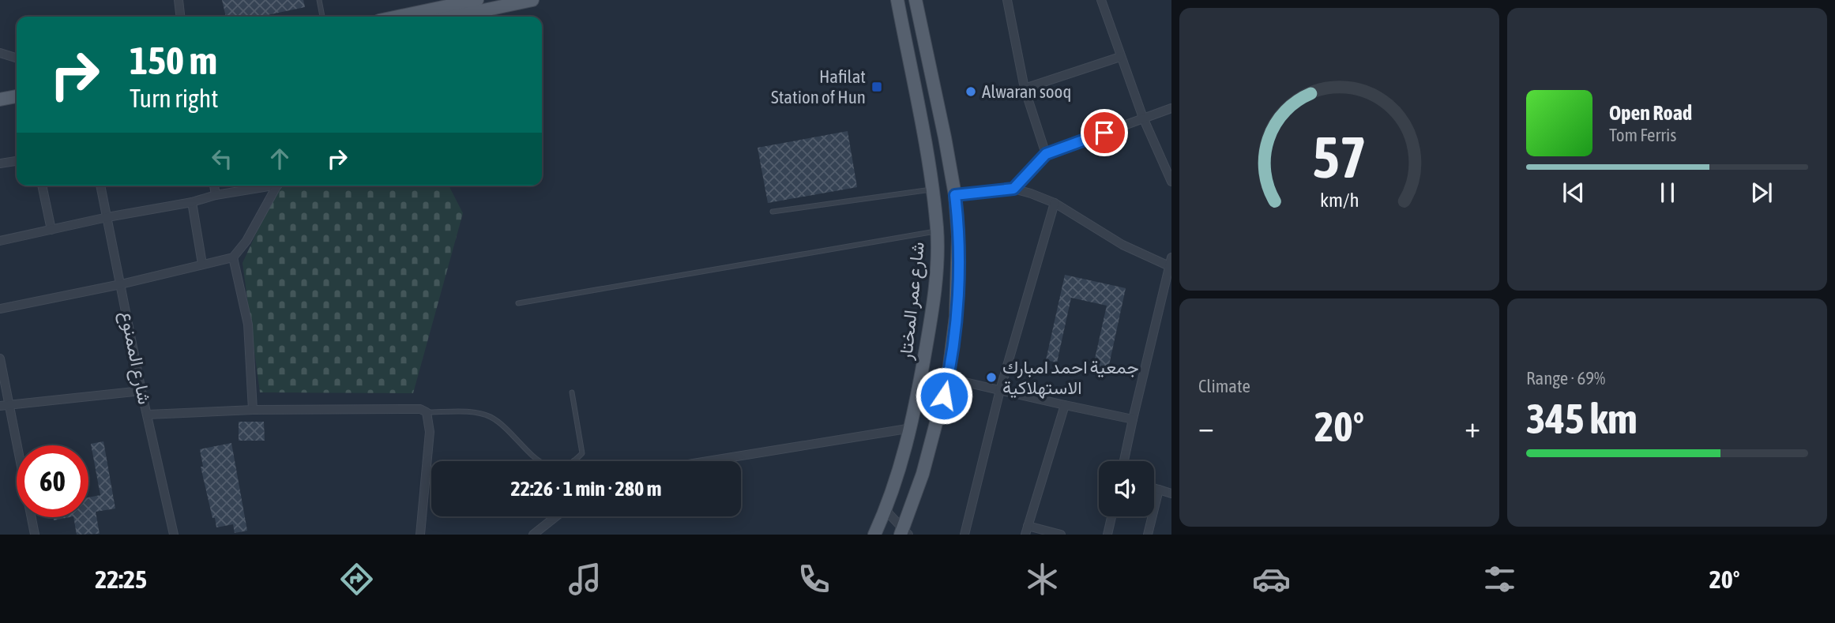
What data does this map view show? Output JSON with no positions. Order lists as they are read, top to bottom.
{
  "streets": {
    "main road": ["شارع عمر المختار"],
    "street": ["شارع الممنوع"]
  },
  "places": {
    "transit": ["Hafilat Station of Hun"],
    "other": ["Alwaran sooq", "جمعية احمد امبارك الاستهلاكية"]
  },
  "page": {
    "turn": ["150 m", "Turn right"],
    "song": ["Open Road", "Tom Ferris"],
    "tile": [
      "Climate",
      ["Range · 69%", "345 km"]
    ],
    "heat": ["−", "20°", "+"],
    "limit": "60",
    "trip": "22:26 · 1 min · 280 m",
    "tabs": ["22:25", "20°"],
    "gauge": ["57", "km/h"]
  }
}
